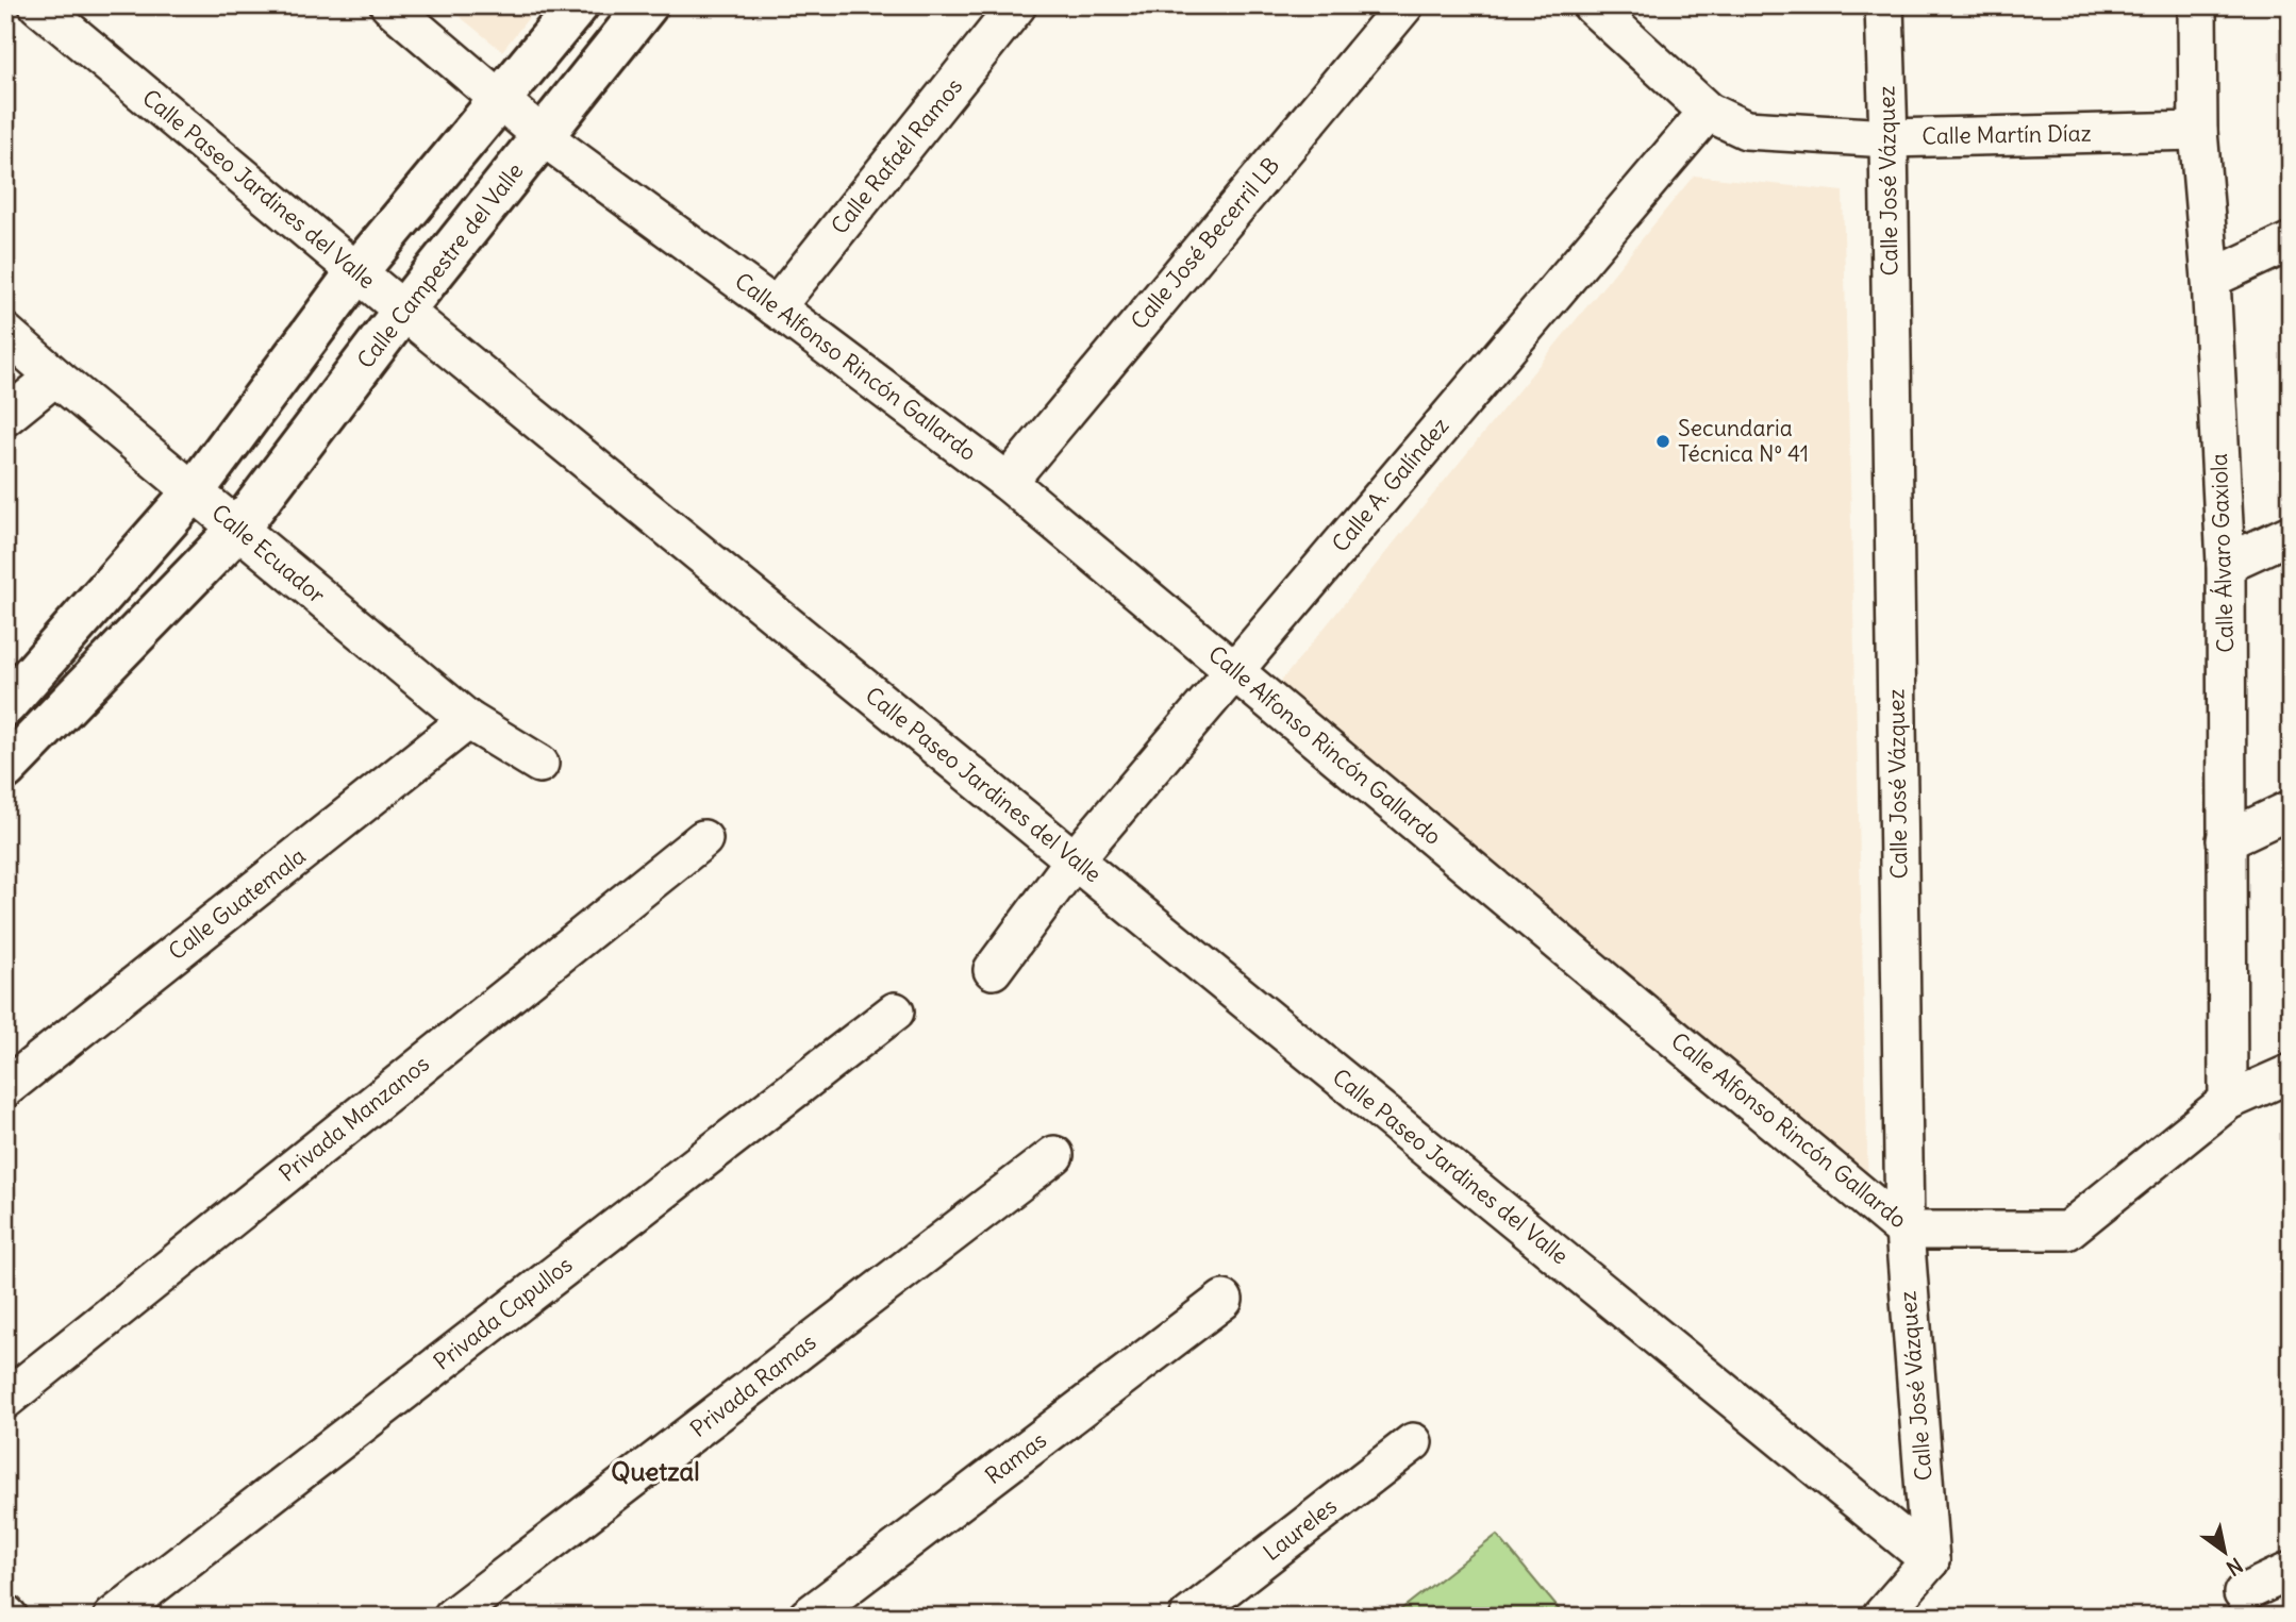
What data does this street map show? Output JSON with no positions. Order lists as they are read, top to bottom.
{
  "streets": {
    "street": [
      "Calle Martín Díaz",
      "Calle Rafaél Ramos",
      "Calle José Vázquez",
      "Calle Paseo Jardines del Valle",
      "Calle José Becerril LB",
      "Calle Campestre del Valle",
      "Calle Alfonso Rincón Gallardo",
      "Calle A. Galíndez",
      "Calle Álvaro Gaxiola",
      "Calle Ecuador",
      "Calle Guatemala",
      "Privada Manzanos",
      "Privada Capullos",
      "Privada Ramas",
      "Ramas",
      "Laureles"
    ]
  },
  "crossings": [
    ["Calle Martín Díaz", "Calle José Vázquez"],
    ["Calle Martín Díaz", "Calle A. Galíndez"],
    ["Calle Martín Díaz", "Calle Álvaro Gaxiola"],
    ["Calle Rafaél Ramos", "Calle Alfonso Rincón Gallardo"],
    ["Calle José Vázquez", "Calle Paseo Jardines del Valle"],
    ["Calle José Vázquez", "Calle Alfonso Rincón Gallardo"],
    ["Calle Paseo Jardines del Valle", "Calle Campestre del Valle"],
    ["Calle Paseo Jardines del Valle", "Calle A. Galíndez"],
    ["Calle José Becerril LB", "Calle Alfonso Rincón Gallardo"],
    ["Calle Campestre del Valle", "Calle Alfonso Rincón Gallardo"],
    ["Calle Campestre del Valle", "Calle Ecuador"],
    ["Calle Alfonso Rincón Gallardo", "Calle A. Galíndez"],
    ["Calle Alfonso Rincón Gallardo", "Calle Álvaro Gaxiola"],
    ["Calle Ecuador", "Calle Guatemala"]
  ],
  "districts": ["Quetzal"],
  "places": ["Secundaria Técnica Nº 41"],
  "north": "bottom right"
}
